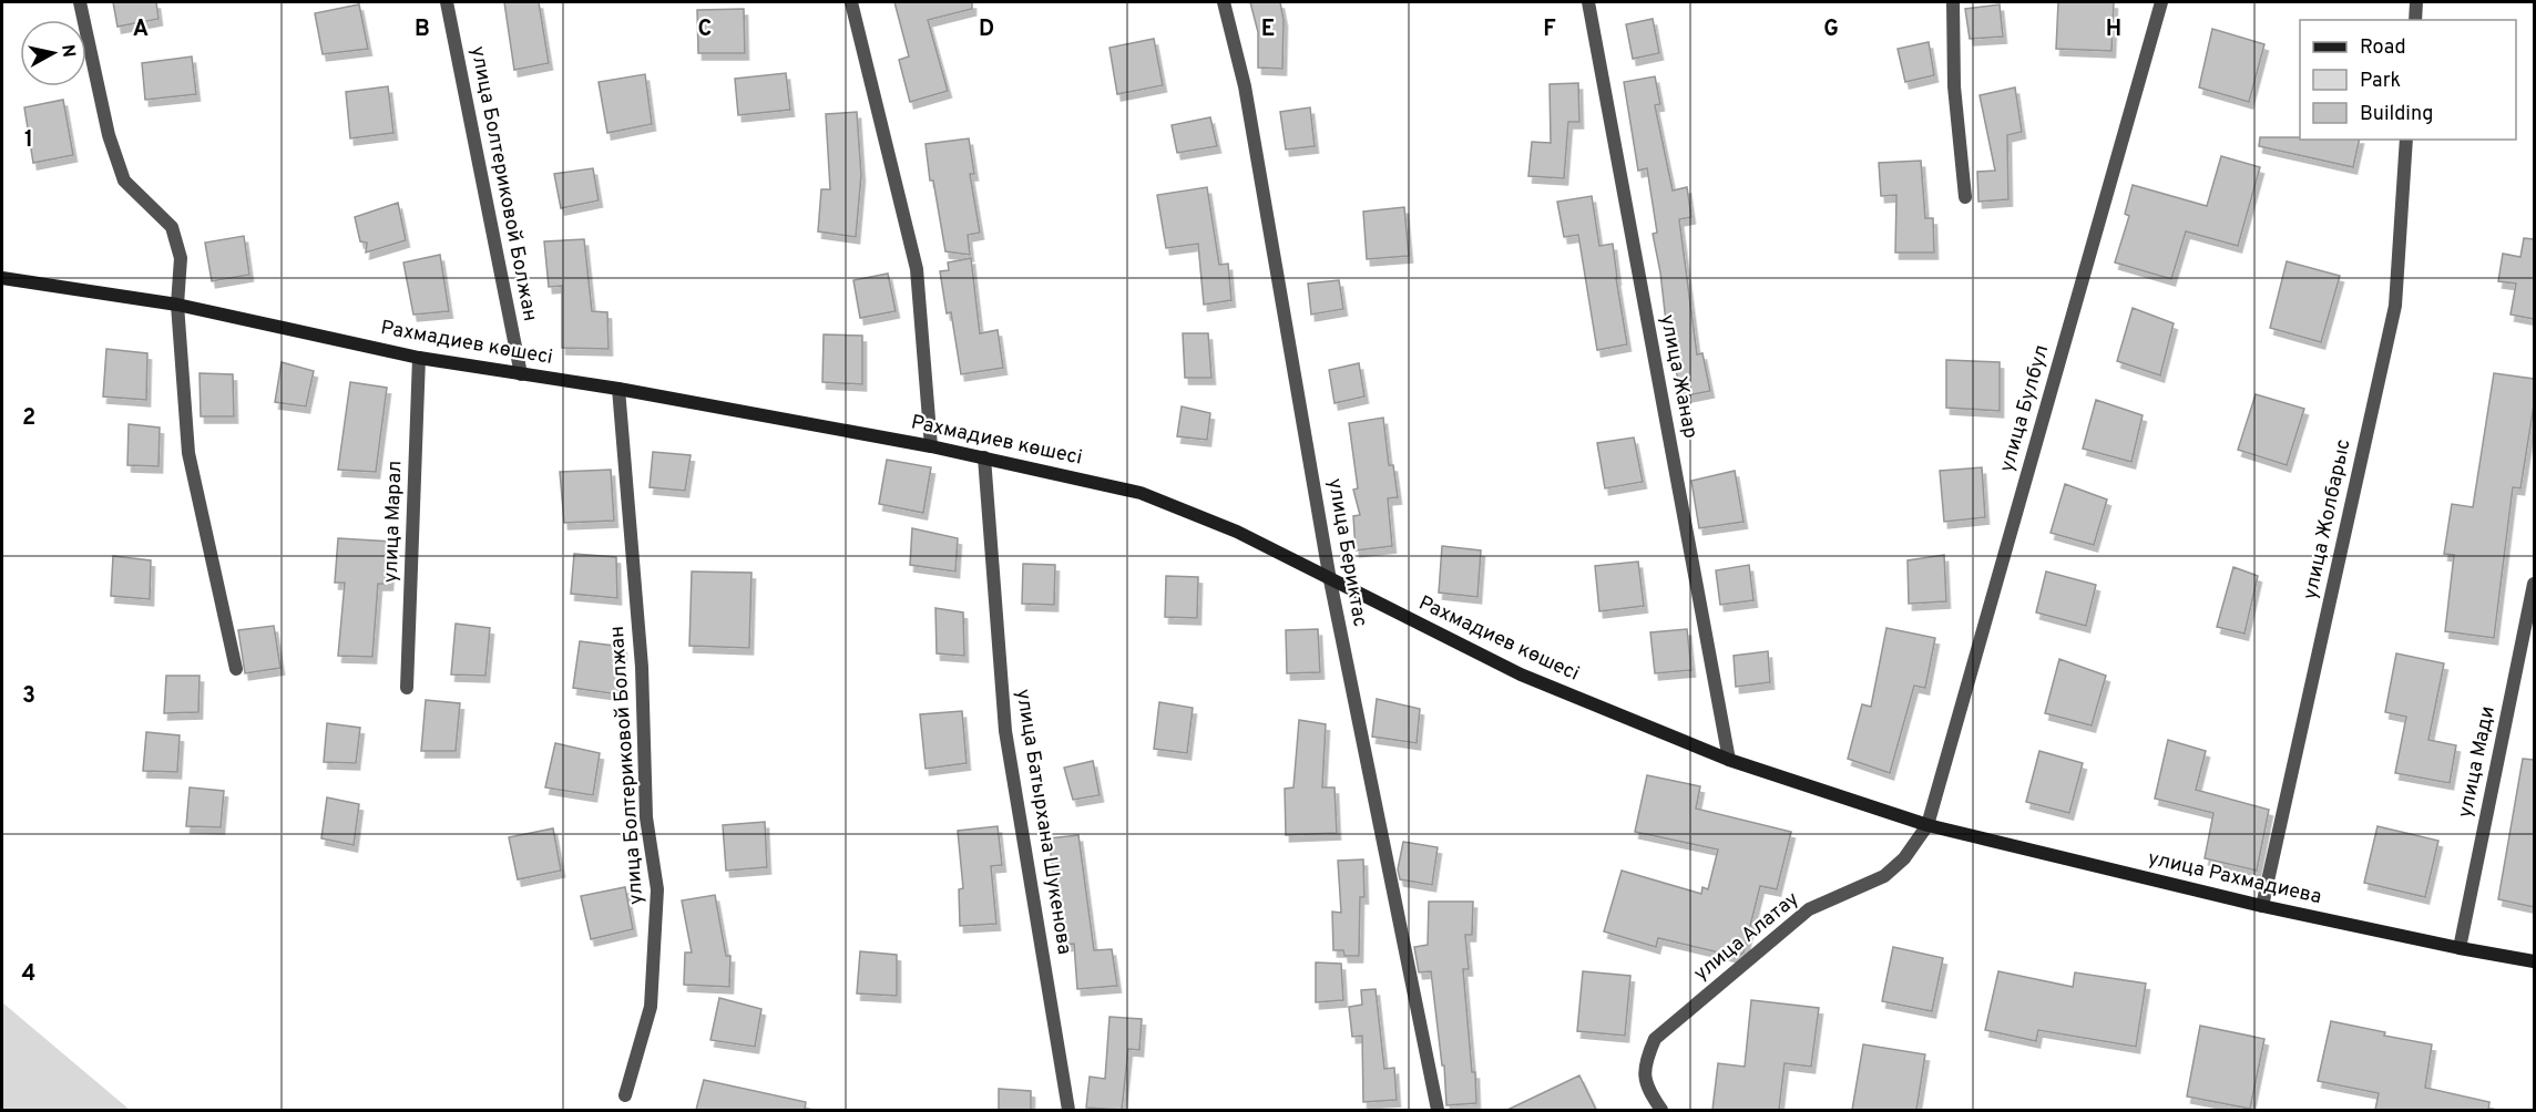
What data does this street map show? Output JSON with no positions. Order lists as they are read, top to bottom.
{
  "streets": {
    "street": [
      "улица Болтериковой Болжан",
      "Рахмадиев көшесі",
      "улица Жанар",
      "улица Булбул",
      "улица Жолбарыс",
      "улица Марал",
      "улица Бериктас",
      "улица Мади",
      "улица Батырхана Шукенова",
      "улица Рахмадиева",
      "улица Алатау"
    ]
  },
  "crossings": [
    ["улица Болтериковой Болжан", "Рахмадиев көшесі"],
    ["Рахмадиев көшесі", "улица Жанар"],
    ["Рахмадиев көшесі", "улица Булбул"],
    ["Рахмадиев көшесі", "улица Марал"],
    ["Рахмадиев көшесі", "улица Бериктас"],
    ["Рахмадиев көшесі", "улица Батырхана Шукенова"],
    ["Рахмадиев көшесі", "улица Рахмадиева"],
    ["Рахмадиев көшесі", "улица Алатау"],
    ["улица Булбул", "улица Рахмадиева"],
    ["улица Булбул", "улица Алатау"],
    ["улица Жолбарыс", "улица Рахмадиева"],
    ["улица Мади", "улица Рахмадиева"],
    ["улица Рахмадиева", "улица Алатау"]
  ],
  "legend": ["Road", "Park", "Building"],
  "north": "right",
  "grid": {
    "columns": [
      "A",
      "B",
      "C",
      "D",
      "E",
      "F",
      "G",
      "H"
    ],
    "rows": [
      "1",
      "2",
      "3",
      "4"
    ]
  }
}
